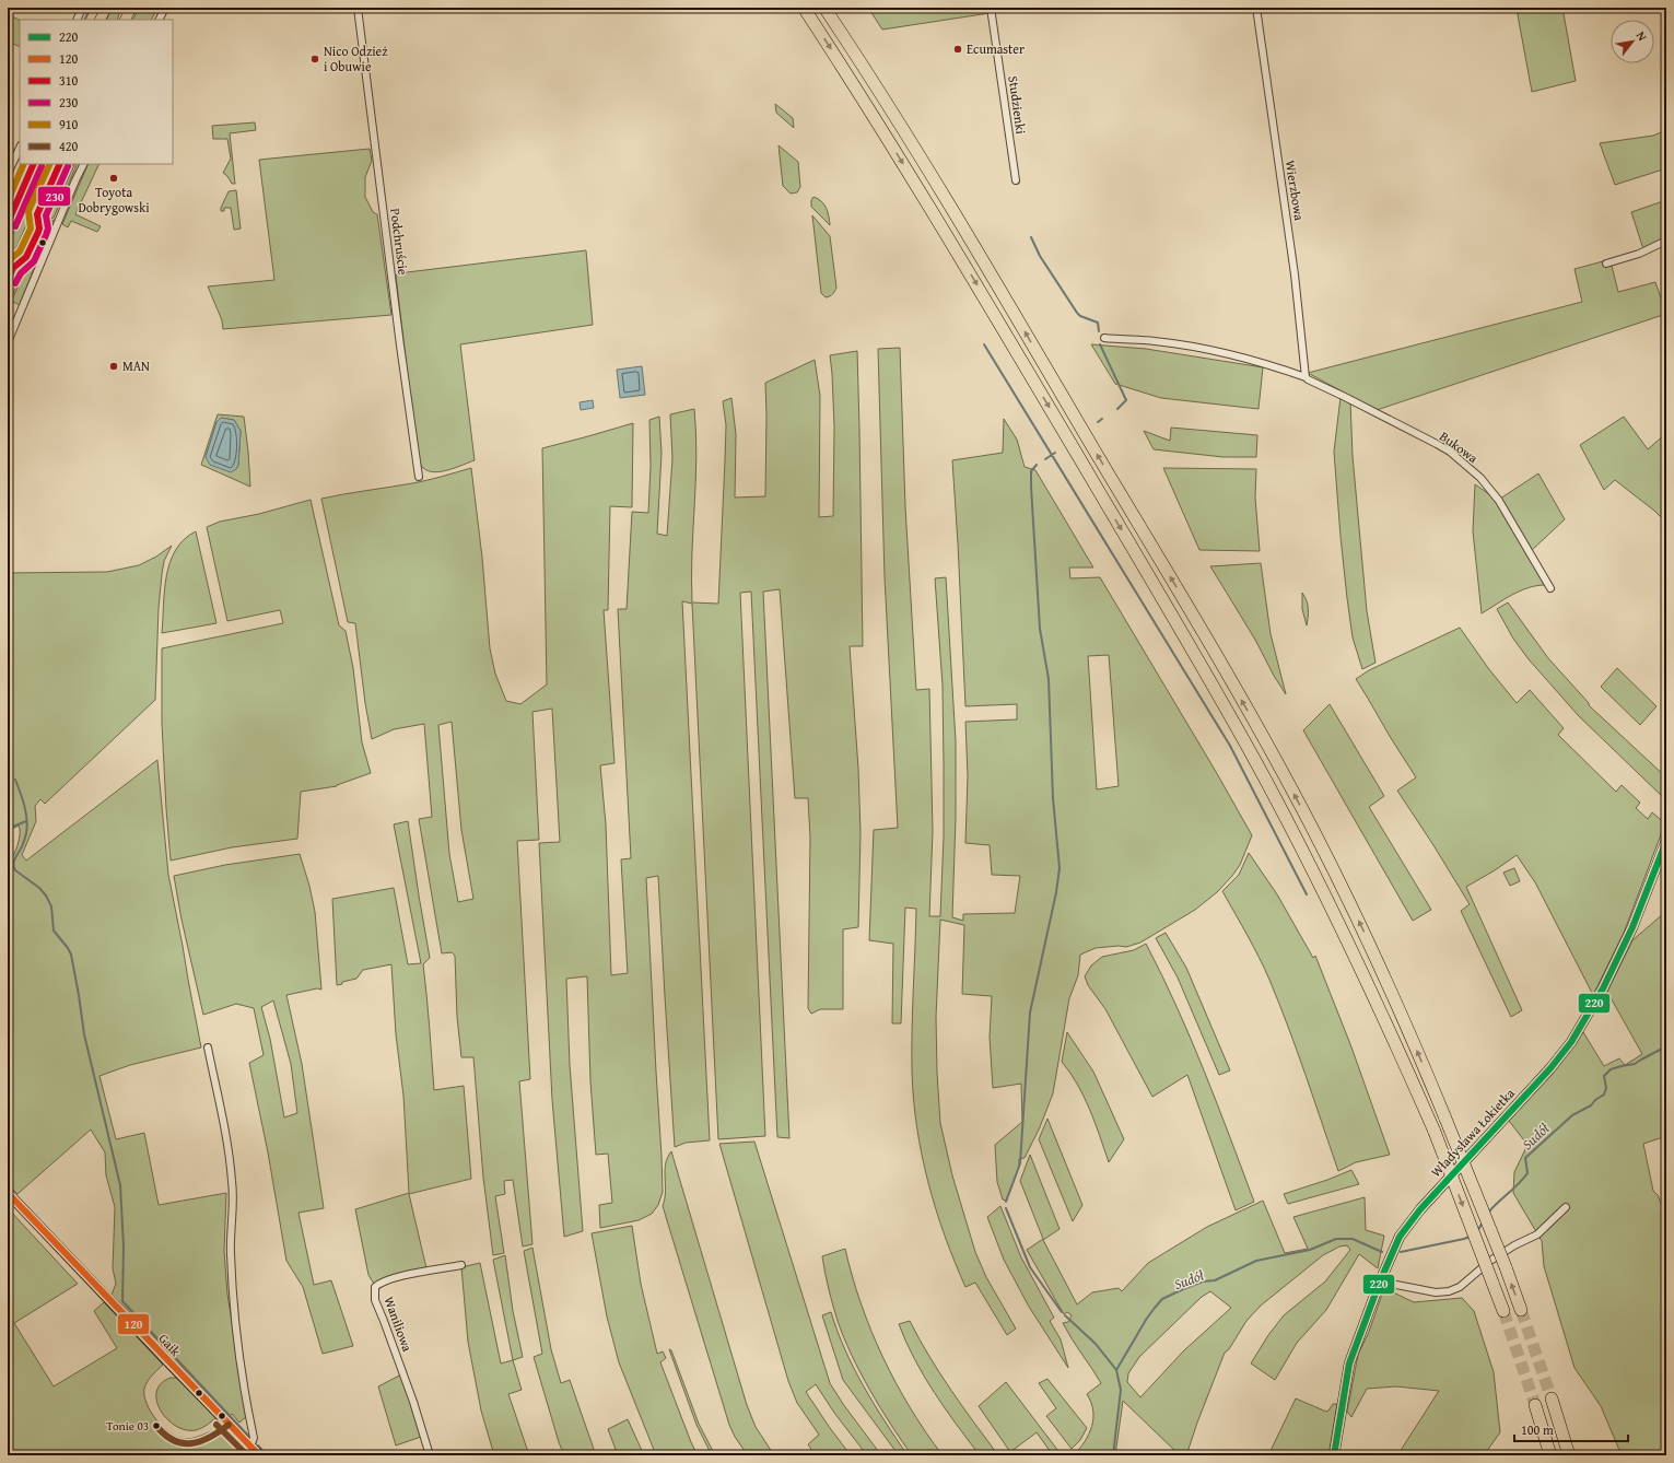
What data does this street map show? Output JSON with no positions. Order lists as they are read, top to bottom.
{
  "streets": {
    "street": [
      "Studzienki",
      "Wierzbowa",
      "Podchruście",
      "Bukowa",
      "Władysława Łokietka",
      "Waniliowa",
      "Gaik"
    ]
  },
  "crossings": [
    ["Wierzbowa", "Bukowa"]
  ],
  "water": ["Sudół"],
  "places": [
    "Ecumaster",
    "Nico Odzież i Obuwie",
    "Toyota Dobrygowski",
    "MAN",
    "Tonie 03"
  ],
  "lines": [
    "transit line 310",
    "transit line 910",
    "transit line 230",
    "transit line 220",
    "transit line 120",
    "transit line 420"
  ],
  "legend": [
    "220",
    "120",
    "310",
    "230",
    "910",
    "420"
  ],
  "scale_bar": "100 m",
  "north": "top right"
}
